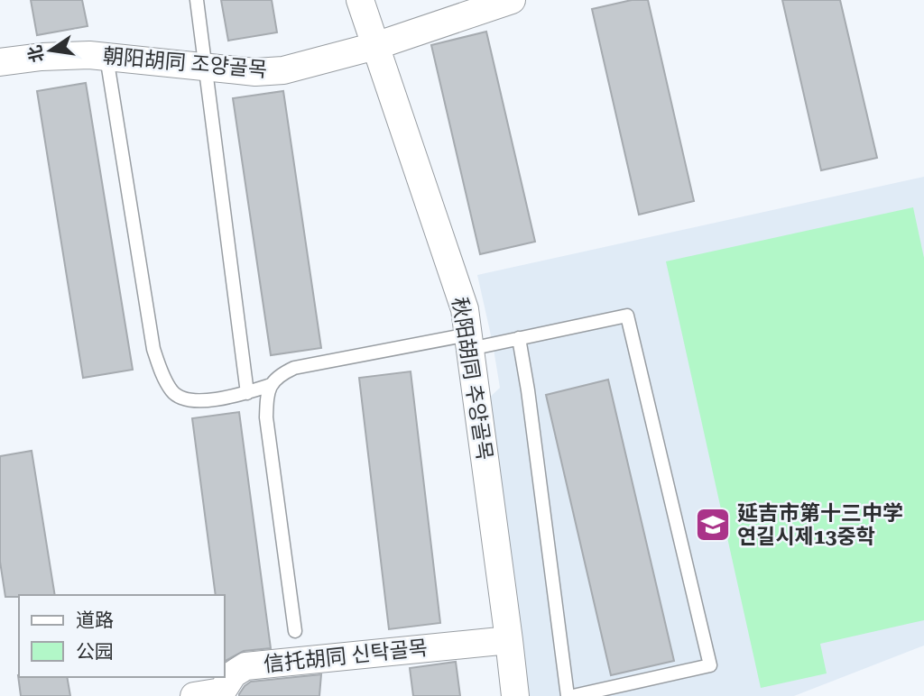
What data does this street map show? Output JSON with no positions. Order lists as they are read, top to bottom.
{
  "streets": {
    "street": ["朝阳胡同 조양골목", "秋阳胡同 추양골목", "信托胡同 신탁골목"]
  },
  "crossings": [
    ["朝阳胡同 조양골목", "秋阳胡同 추양골목"],
    ["秋阳胡同 추양골목", "信托胡同 신탁골목"]
  ],
  "places": {
    "school or university": ["延吉市第十三中学 연길시제13중학"]
  },
  "legend": ["道路", "公园"],
  "north": "left"
}
